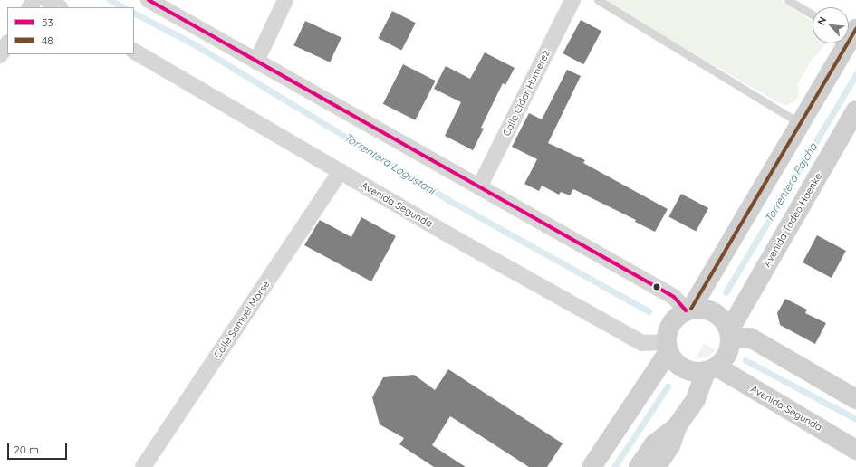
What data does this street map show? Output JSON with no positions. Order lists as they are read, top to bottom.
{
  "streets": {
    "main road": ["Avenida Segunda", "Avenida Tadeo Haenke"],
    "street": ["Calle Cidar Humerez", "Calle Samuel Morse"]
  },
  "crossings": [
    ["Avenida Segunda", "Avenida Tadeo Haenke"],
    ["Avenida Segunda", "Calle Samuel Morse"]
  ],
  "water": ["Torrentera Logustani", "Torrentera Pajcha"],
  "lines": ["transit line 53", "transit line 48"],
  "legend": ["53", "48"],
  "scale_bar": "20 m",
  "north": "top left"
}
